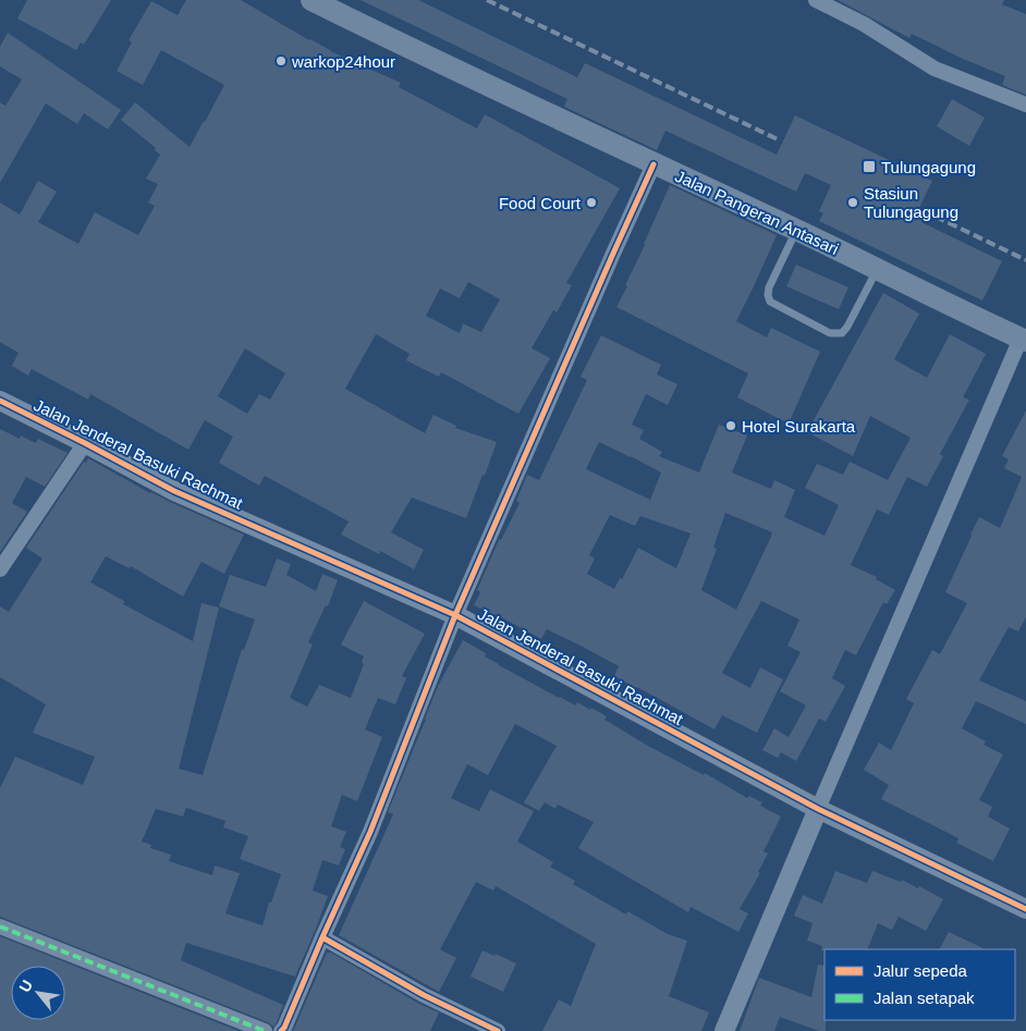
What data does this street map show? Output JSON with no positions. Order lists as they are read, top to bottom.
{
  "streets": {
    "main road": ["Jalan Pangeran Antasari"],
    "street": ["Jalan Jenderal Basuki Rachmat"]
  },
  "places": {
    "other": [
      "warkop24hour",
      "Food Court",
      "Stasiun Tulungagung",
      "Hotel Surakarta"
    ],
    "transit": ["Tulungagung"]
  },
  "legend": ["Jalur sepeda", "Jalan setapak"],
  "north": "top left"
}
